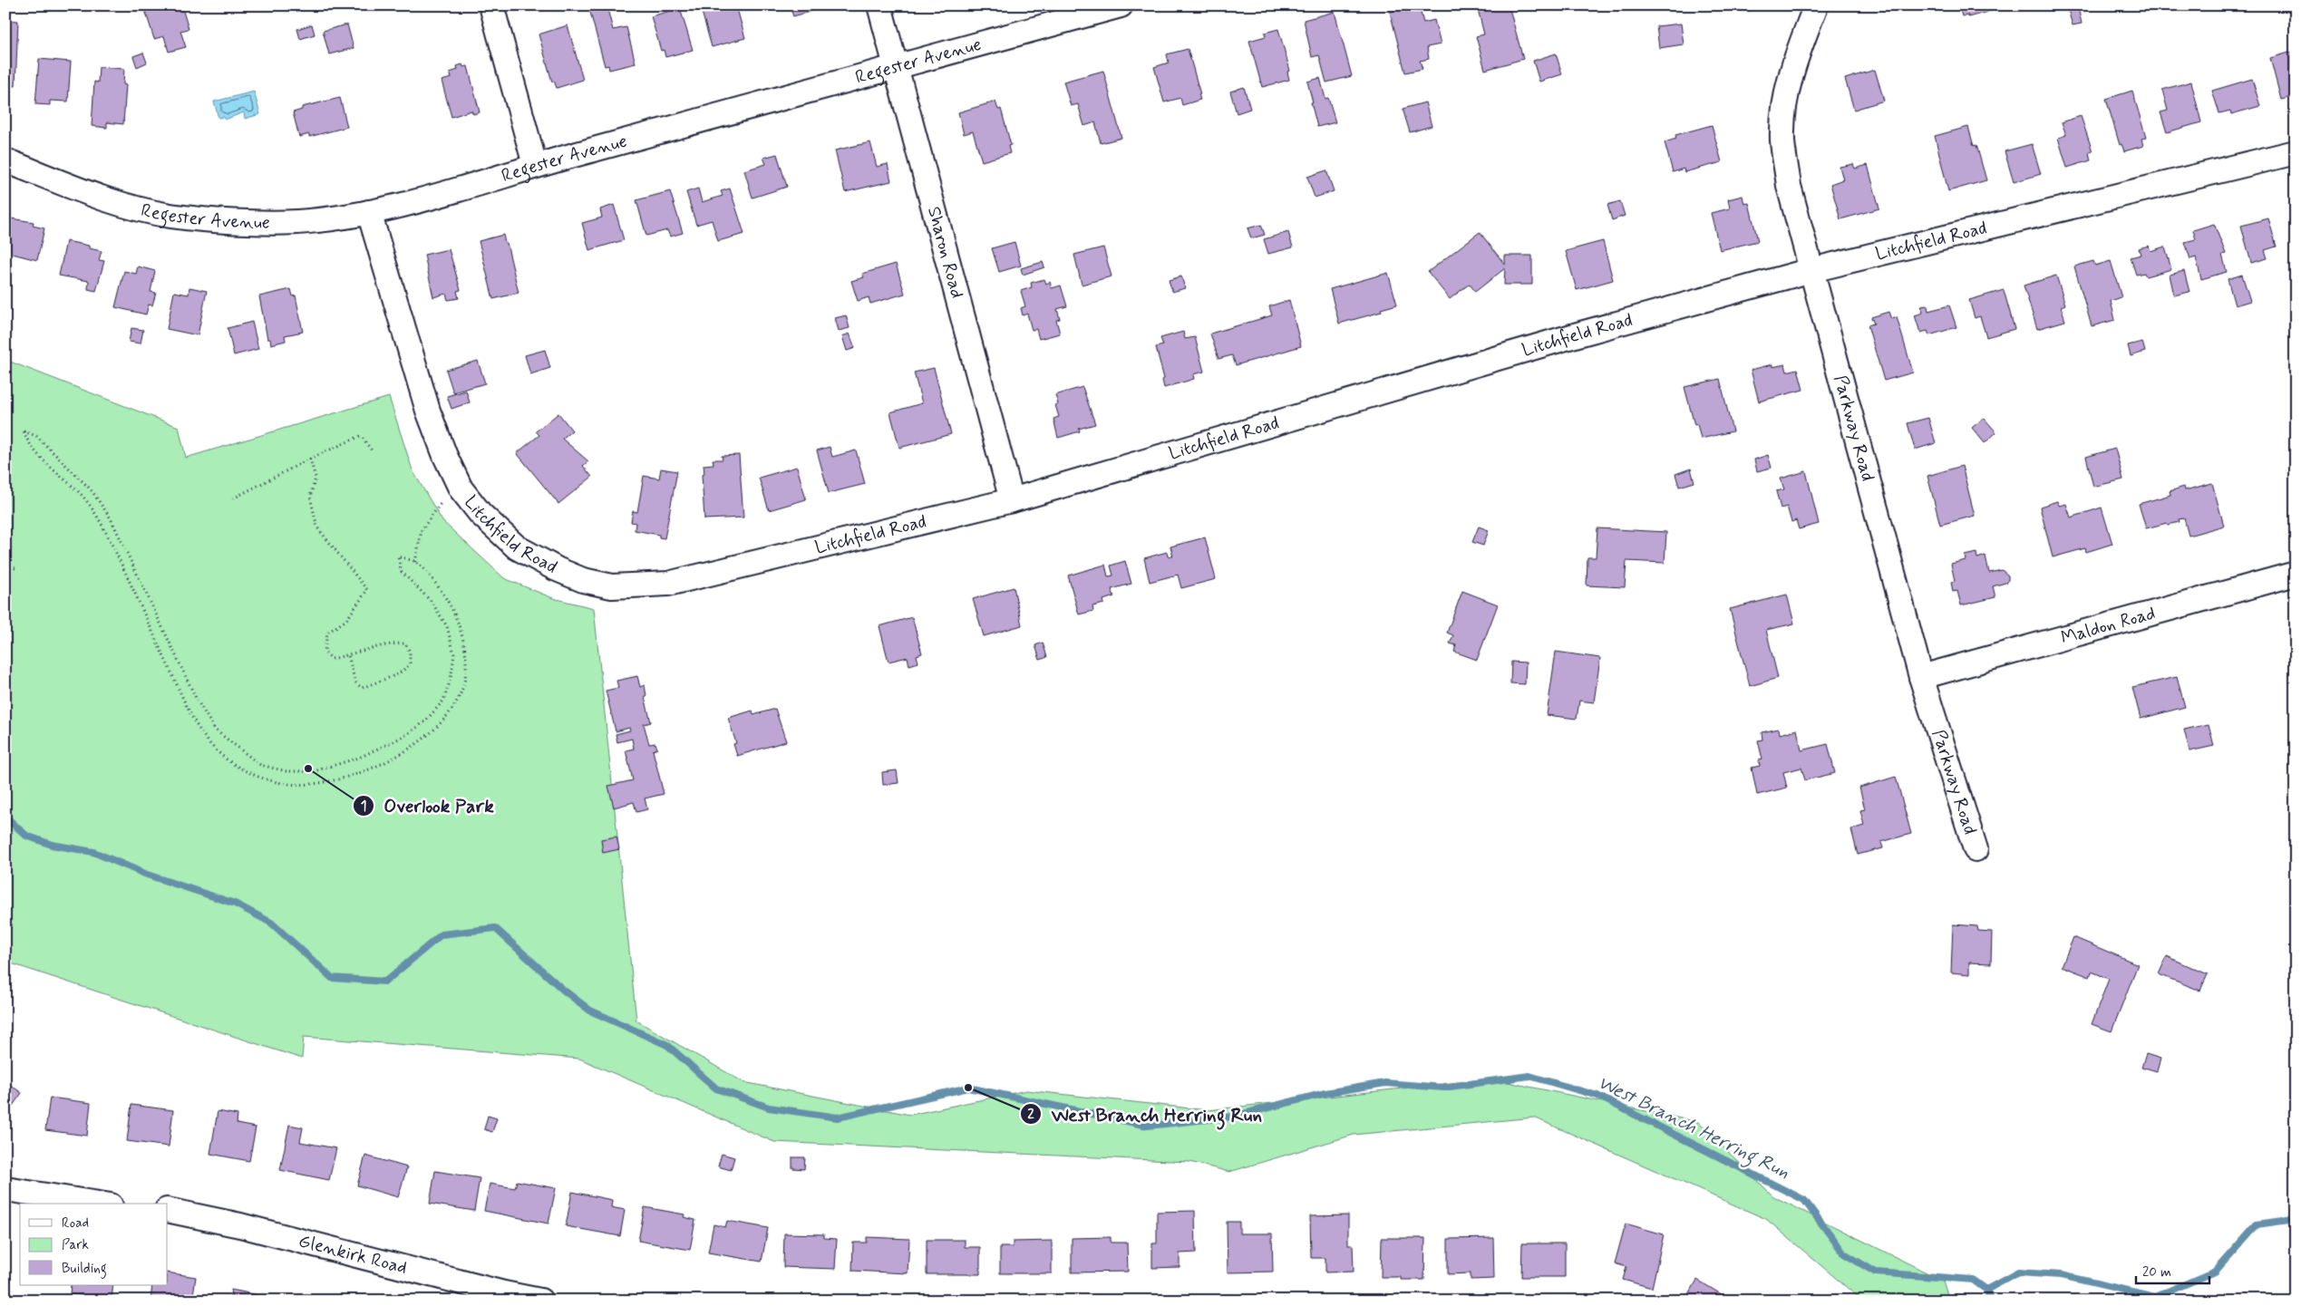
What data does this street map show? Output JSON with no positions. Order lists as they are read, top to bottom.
{
  "streets": {
    "street": [
      "Regester Avenue",
      "Litchfield Road",
      "Sharon Road",
      "Parkway Road",
      "Maldon Road",
      "Glenkirk Road"
    ]
  },
  "crossings": [
    ["Regester Avenue", "Litchfield Road"],
    ["Regester Avenue", "Sharon Road"],
    ["Litchfield Road", "Sharon Road"],
    ["Litchfield Road", "Parkway Road"],
    ["Parkway Road", "Maldon Road"]
  ],
  "water": ["West Branch Herring Run"],
  "places": ["Overlook Park", "West Branch Herring Run"],
  "legend": ["Road", "Park", "Building"],
  "scale_bar": "20 m"
}
